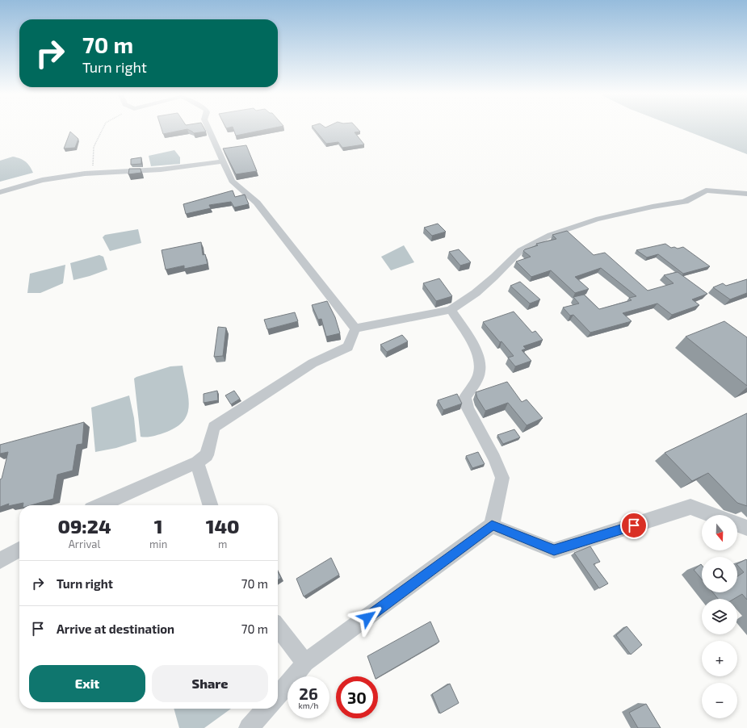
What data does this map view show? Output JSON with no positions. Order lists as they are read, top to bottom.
{
  "north": "bottom",
  "page": {
    "turn": ["70 m", "Turn right"],
    "eta": [
      "09:24",
      "Arrival",
      "1",
      "min",
      "140",
      "m"
    ],
    "map_buttons": ["+", "−"],
    "list": [
      {
        "name": "Turn right",
        "value": "70 m"
      },
      {
        "name": "Arrive at destination",
        "value": "70 m"
      }
    ],
    "buttons": ["Exit", "Share"],
    "speed": "26 km/h",
    "limit": "30"
  }
}
